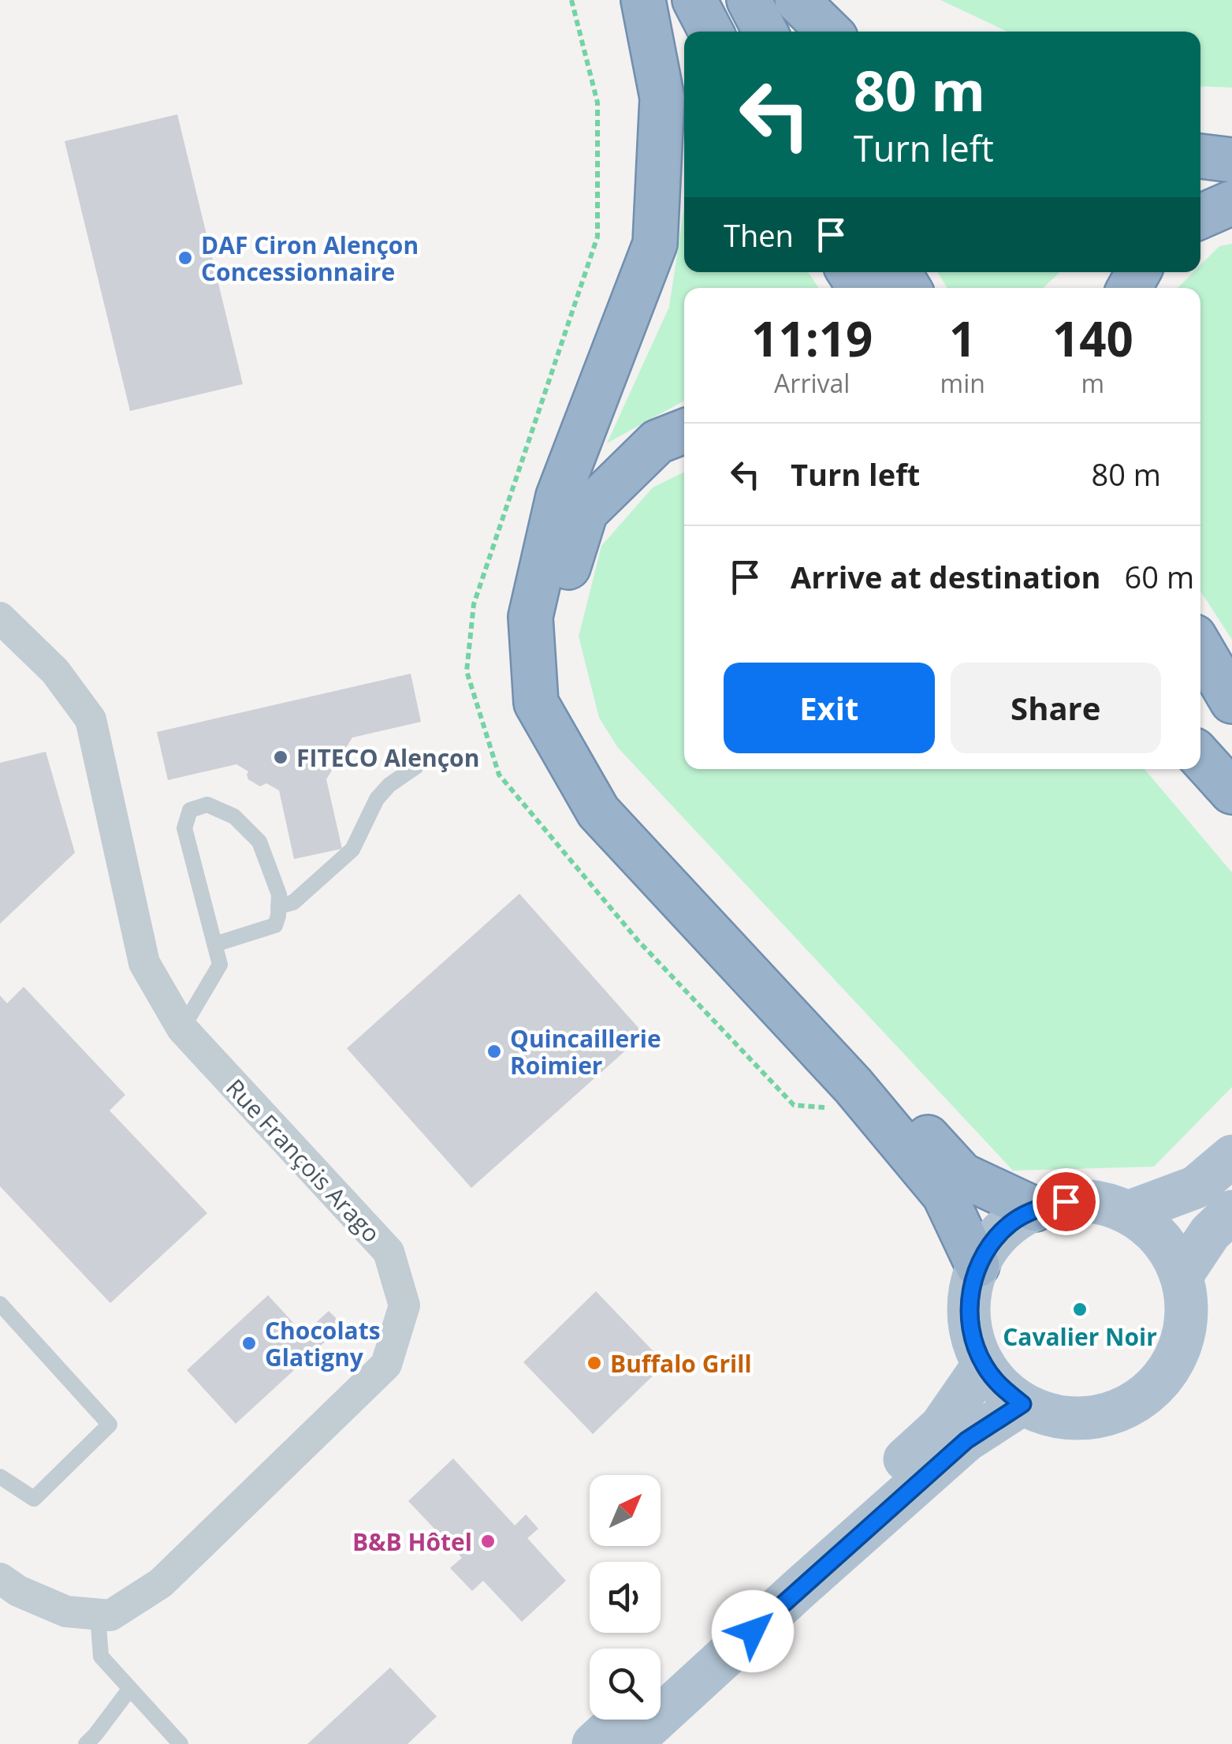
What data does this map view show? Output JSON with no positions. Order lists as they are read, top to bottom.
{
  "streets": {
    "street": ["Rue François Arago"]
  },
  "places": [
    "DAF Ciron Alençon Concessionnaire",
    "FITECO Alençon",
    "Quincaillerie Roimier",
    "Cavalier Noir",
    "Chocolats Glatigny",
    "Buffalo Grill",
    "B&B Hôtel"
  ],
  "north": "top right",
  "page": {
    "turn": ["80 m", "Turn left"],
    "then": "Then",
    "eta": [
      "11:19",
      "Arrival",
      "1",
      "min",
      "140",
      "m"
    ],
    "list": [
      {
        "name": "Turn left",
        "value": "80 m"
      },
      {
        "name": "Arrive at destination",
        "value": "60 m"
      }
    ],
    "buttons": ["Exit", "Share"]
  }
}
